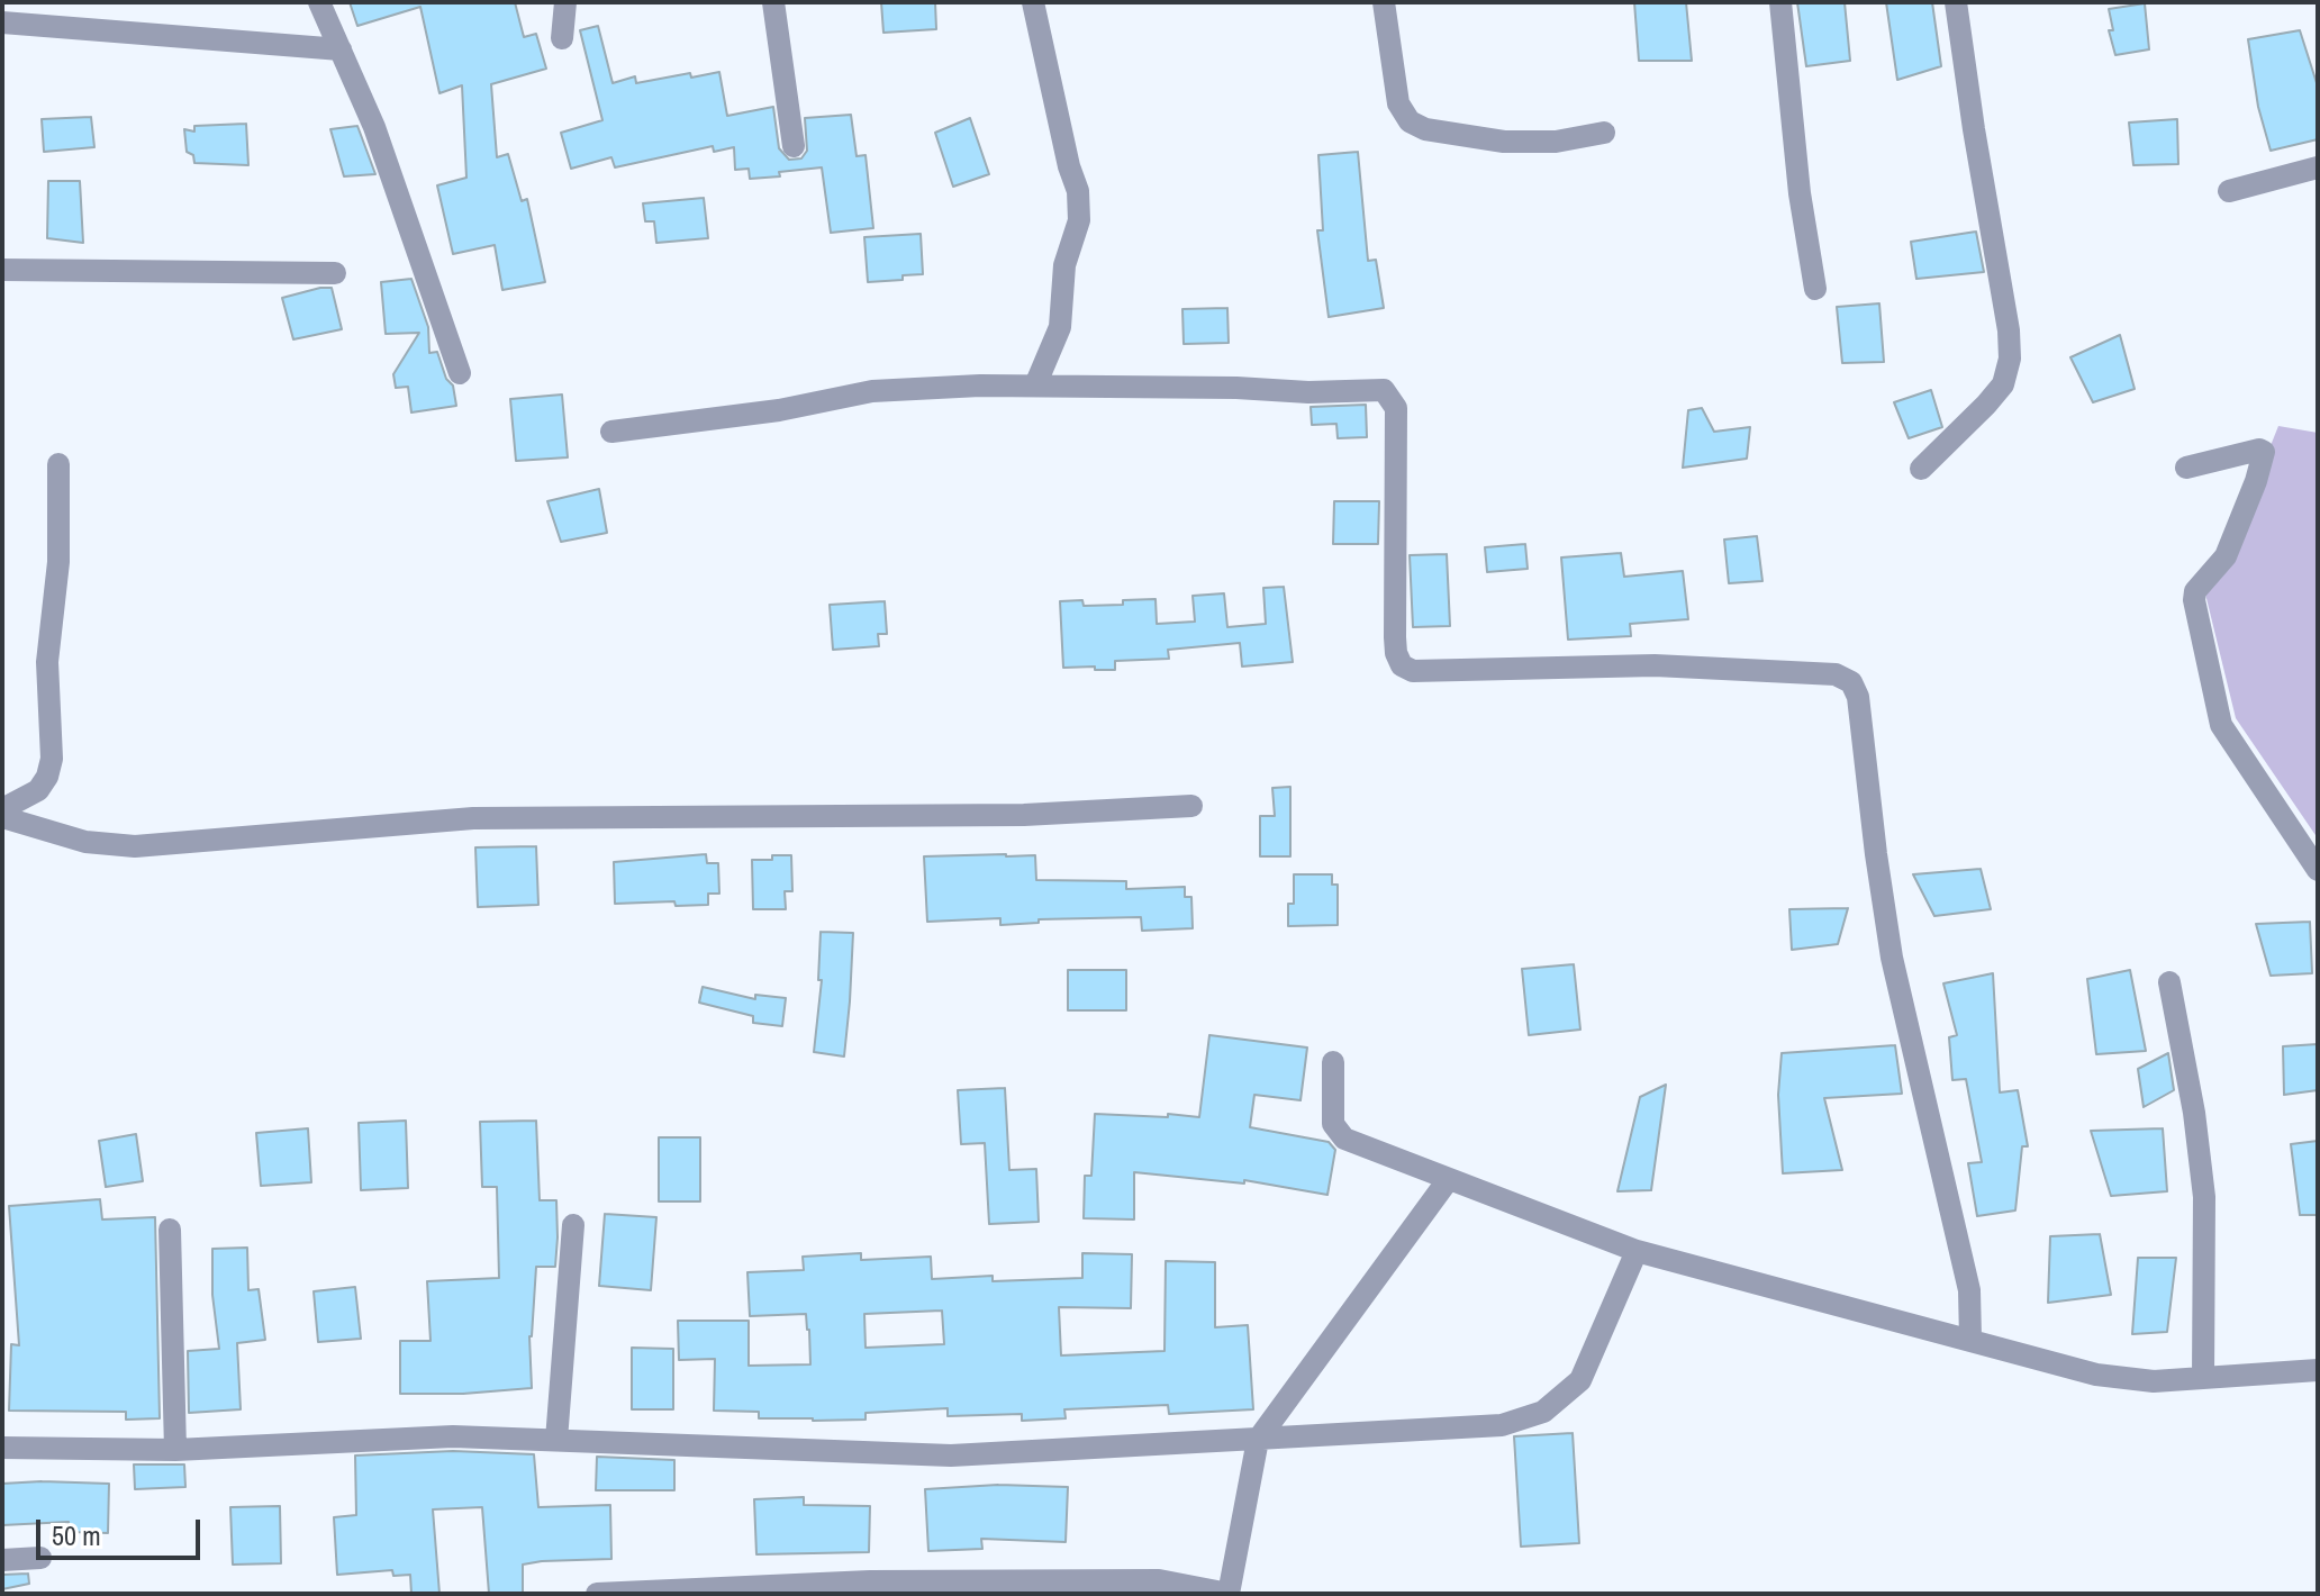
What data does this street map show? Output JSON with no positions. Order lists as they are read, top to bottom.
{
  "scale_bar": "50 m"
}
